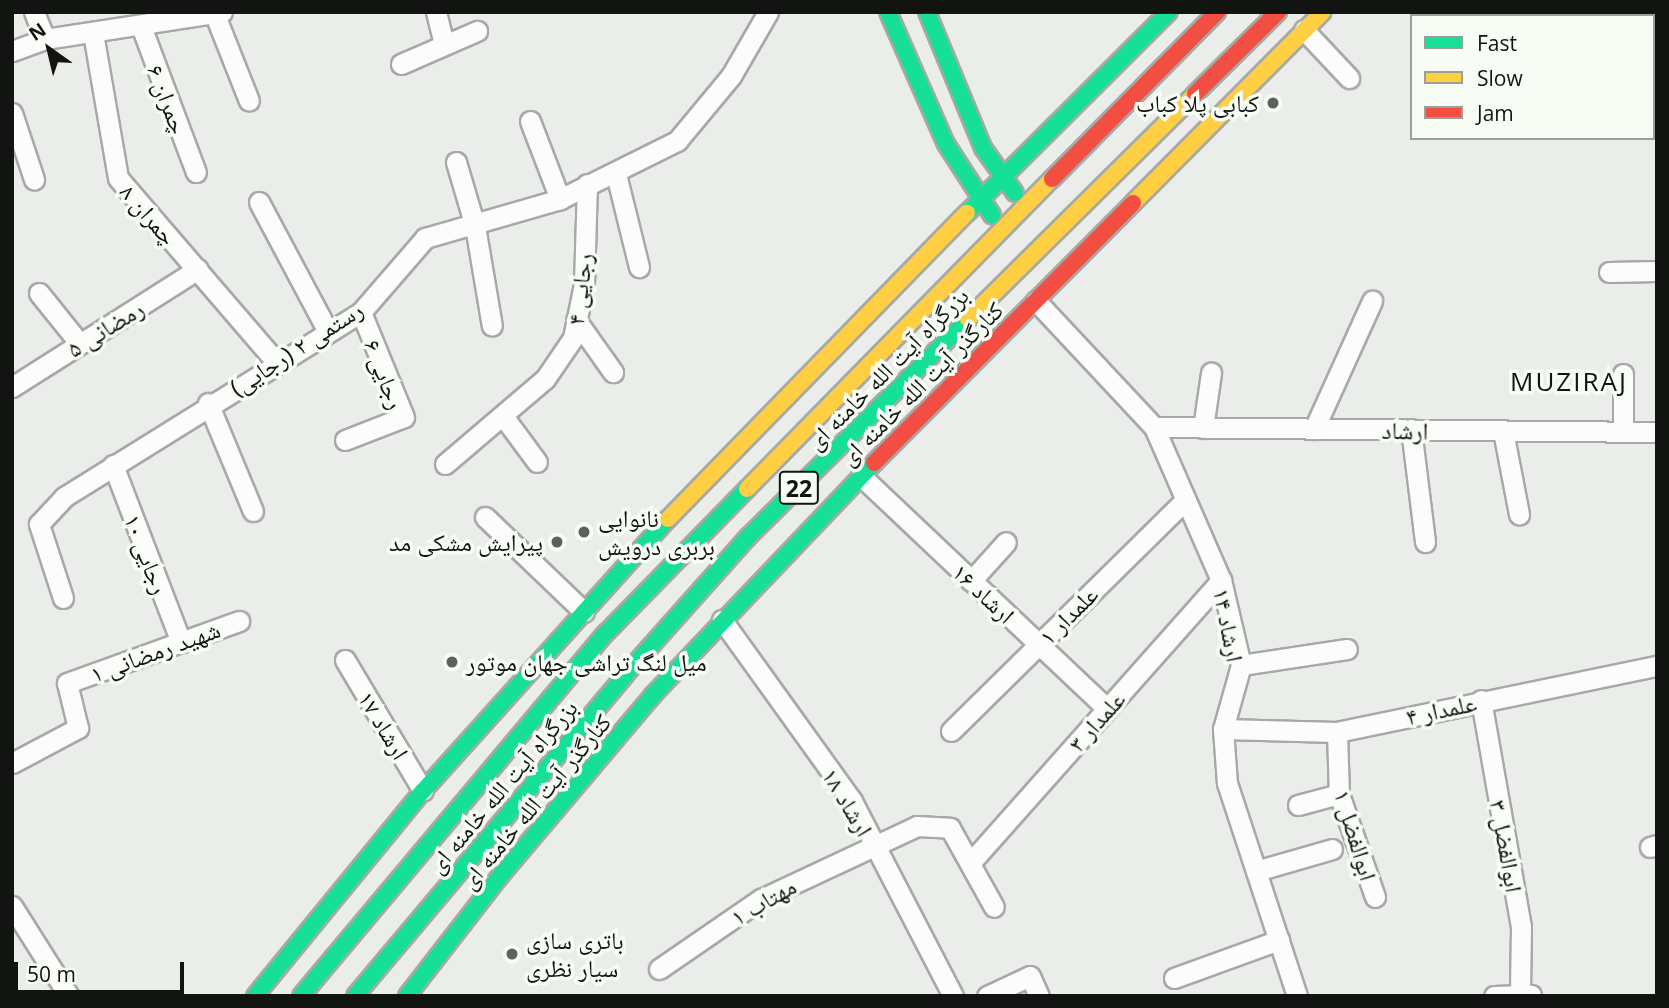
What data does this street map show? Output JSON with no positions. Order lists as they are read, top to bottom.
{
  "streets": {
    "main road": ["بزرگراه آیت الله خامنه ای", "کنارگذر آیت الله خامنه ای", "22"],
    "street": [
      "چمران ۶",
      "چمران ۸",
      "رجایی ۴",
      "رمضانی ۵",
      "رستمی ۲ (رجایی)",
      "رجایی ۶",
      "ارشاد",
      "رجایی ۱۰",
      "ارشاد ۱۶",
      "علمدار ۱",
      "ارشاد ۱۴",
      "شهید رمضانی ۱",
      "علمدار ۴",
      "علمدار ۳",
      "ارشاد ۱۷",
      "ارشاد ۱۸",
      "ابوالفضل ۱",
      "ابوالفضل ۳",
      "مهتاب ۱"
    ]
  },
  "crossings": [
    ["چمران ۸", "رمضانی ۵"],
    ["چمران ۸", "رستمی ۲ (رجایی)"],
    ["رجایی ۴", "رستمی ۲ (رجایی)"],
    ["رستمی ۲ (رجایی)", "رجایی ۶"],
    ["رستمی ۲ (رجایی)", "رجایی ۱۰"],
    ["بزرگراه آیت الله خامنه ای", "کنارگذر آیت الله خامنه ای"],
    ["کنارگذر آیت الله خامنه ای", "ارشاد ۱۶"],
    ["کنارگذر آیت الله خامنه ای", "ارشاد ۱۴"],
    ["کنارگذر آیت الله خامنه ای", "ارشاد ۱۸"],
    ["ارشاد", "ارشاد ۱۴"],
    ["رجایی ۱۰", "شهید رمضانی ۱"],
    ["ارشاد ۱۶", "علمدار ۱"],
    ["ارشاد ۱۶", "علمدار ۳"],
    ["علمدار ۱", "ارشاد ۱۴"],
    ["ارشاد ۱۴", "علمدار ۴"],
    ["ارشاد ۱۴", "علمدار ۳"],
    ["علمدار ۴", "ابوالفضل ۱"],
    ["علمدار ۴", "ابوالفضل ۳"],
    ["علمدار ۳", "مهتاب ۱"],
    ["ارشاد ۱۸", "مهتاب ۱"]
  ],
  "districts": ["MUZIRAJ"],
  "places": [
    "کبابی پلا کباب",
    "نانوایی بربری درویش",
    "پیرایش مشکی مد",
    "میل لنگ تراشی جهان موتور",
    "باتری سازی سیار نظری"
  ],
  "legend": ["Fast", "Slow", "Jam"],
  "scale_bar": "50 m",
  "north": "top left"
}
